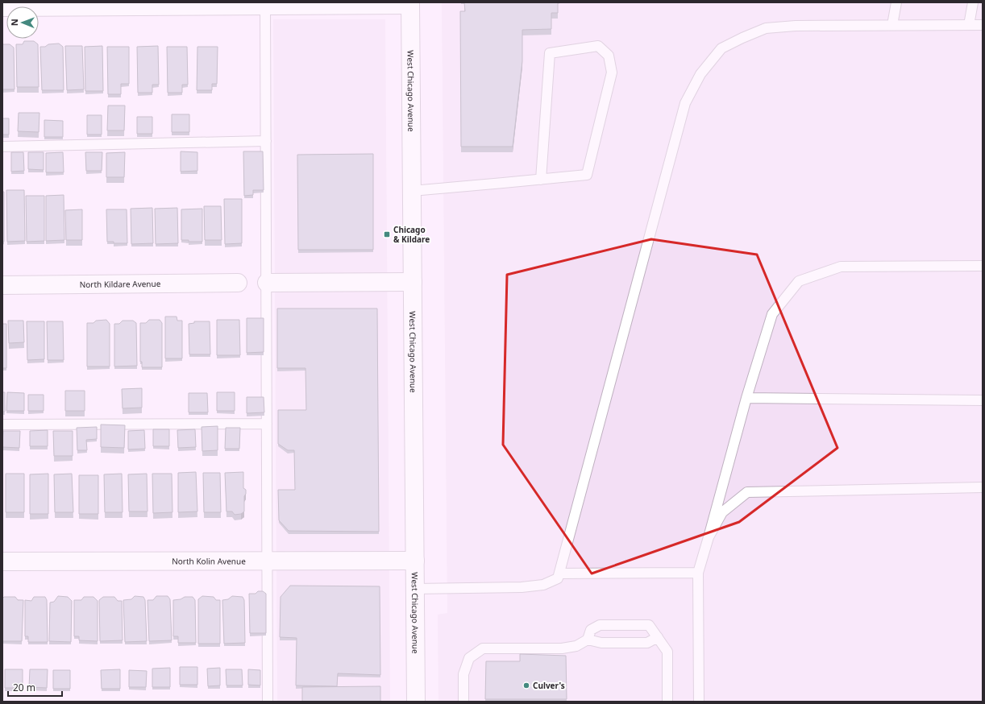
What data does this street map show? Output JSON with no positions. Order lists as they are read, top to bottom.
{
  "streets": {
    "street": ["West Chicago Avenue", "North Kildare Avenue", "North Kolin Avenue"]
  },
  "crossings": [
    ["West Chicago Avenue", "North Kolin Avenue"]
  ],
  "places": {
    "transit": ["Chicago & Kildare"],
    "other": ["Culver's"]
  },
  "scale_bar": "20 m",
  "north": "left"
}
